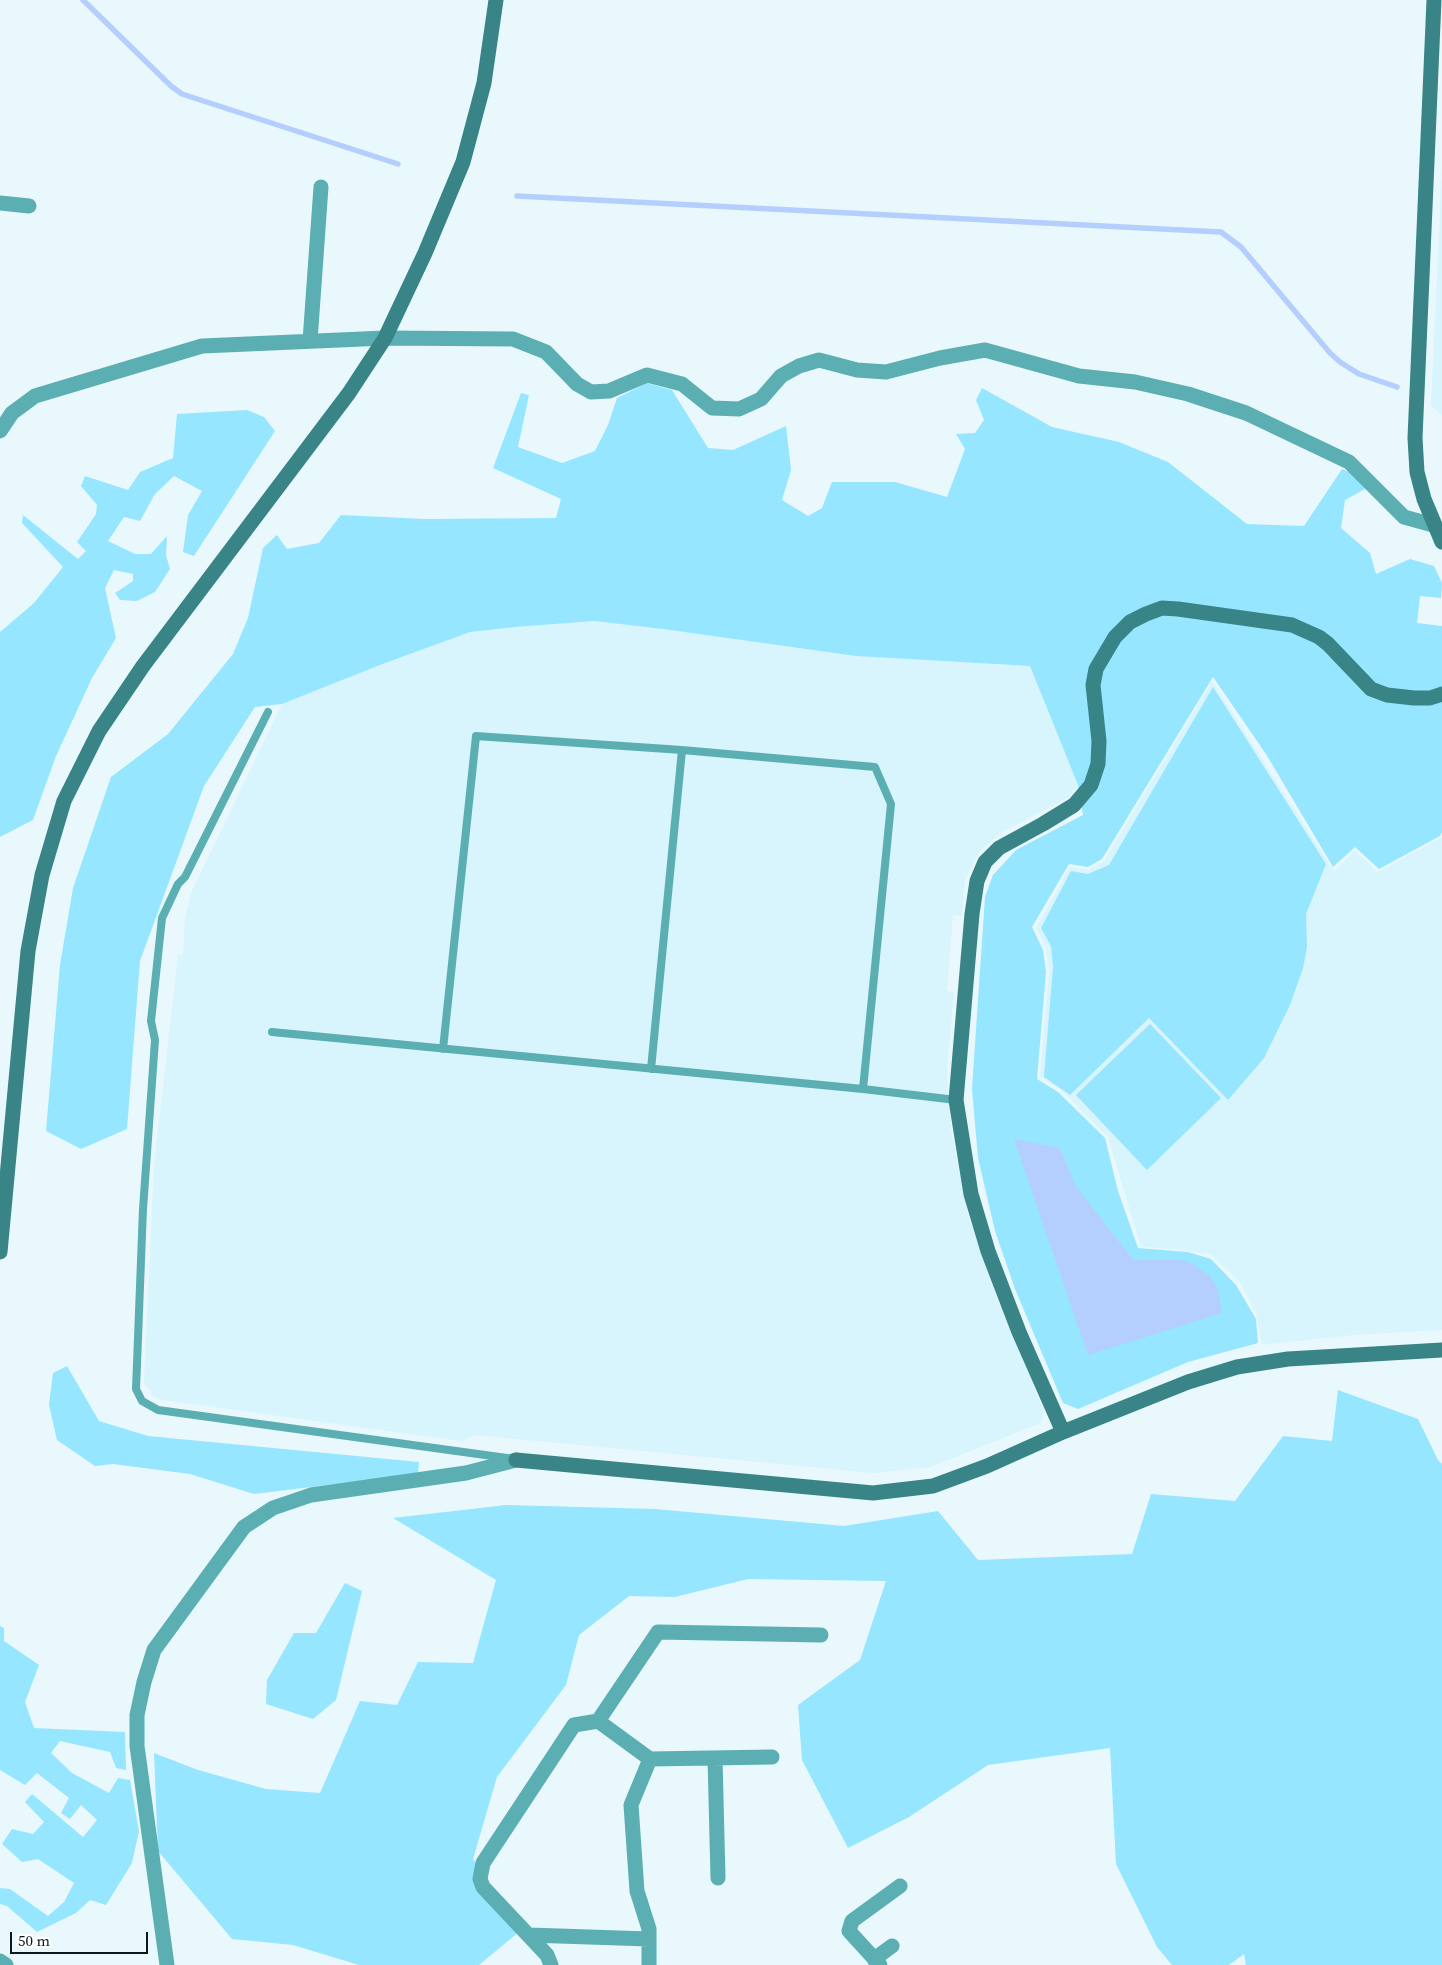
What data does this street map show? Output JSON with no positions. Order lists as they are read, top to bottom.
{
  "scale_bar": "50 m"
}
